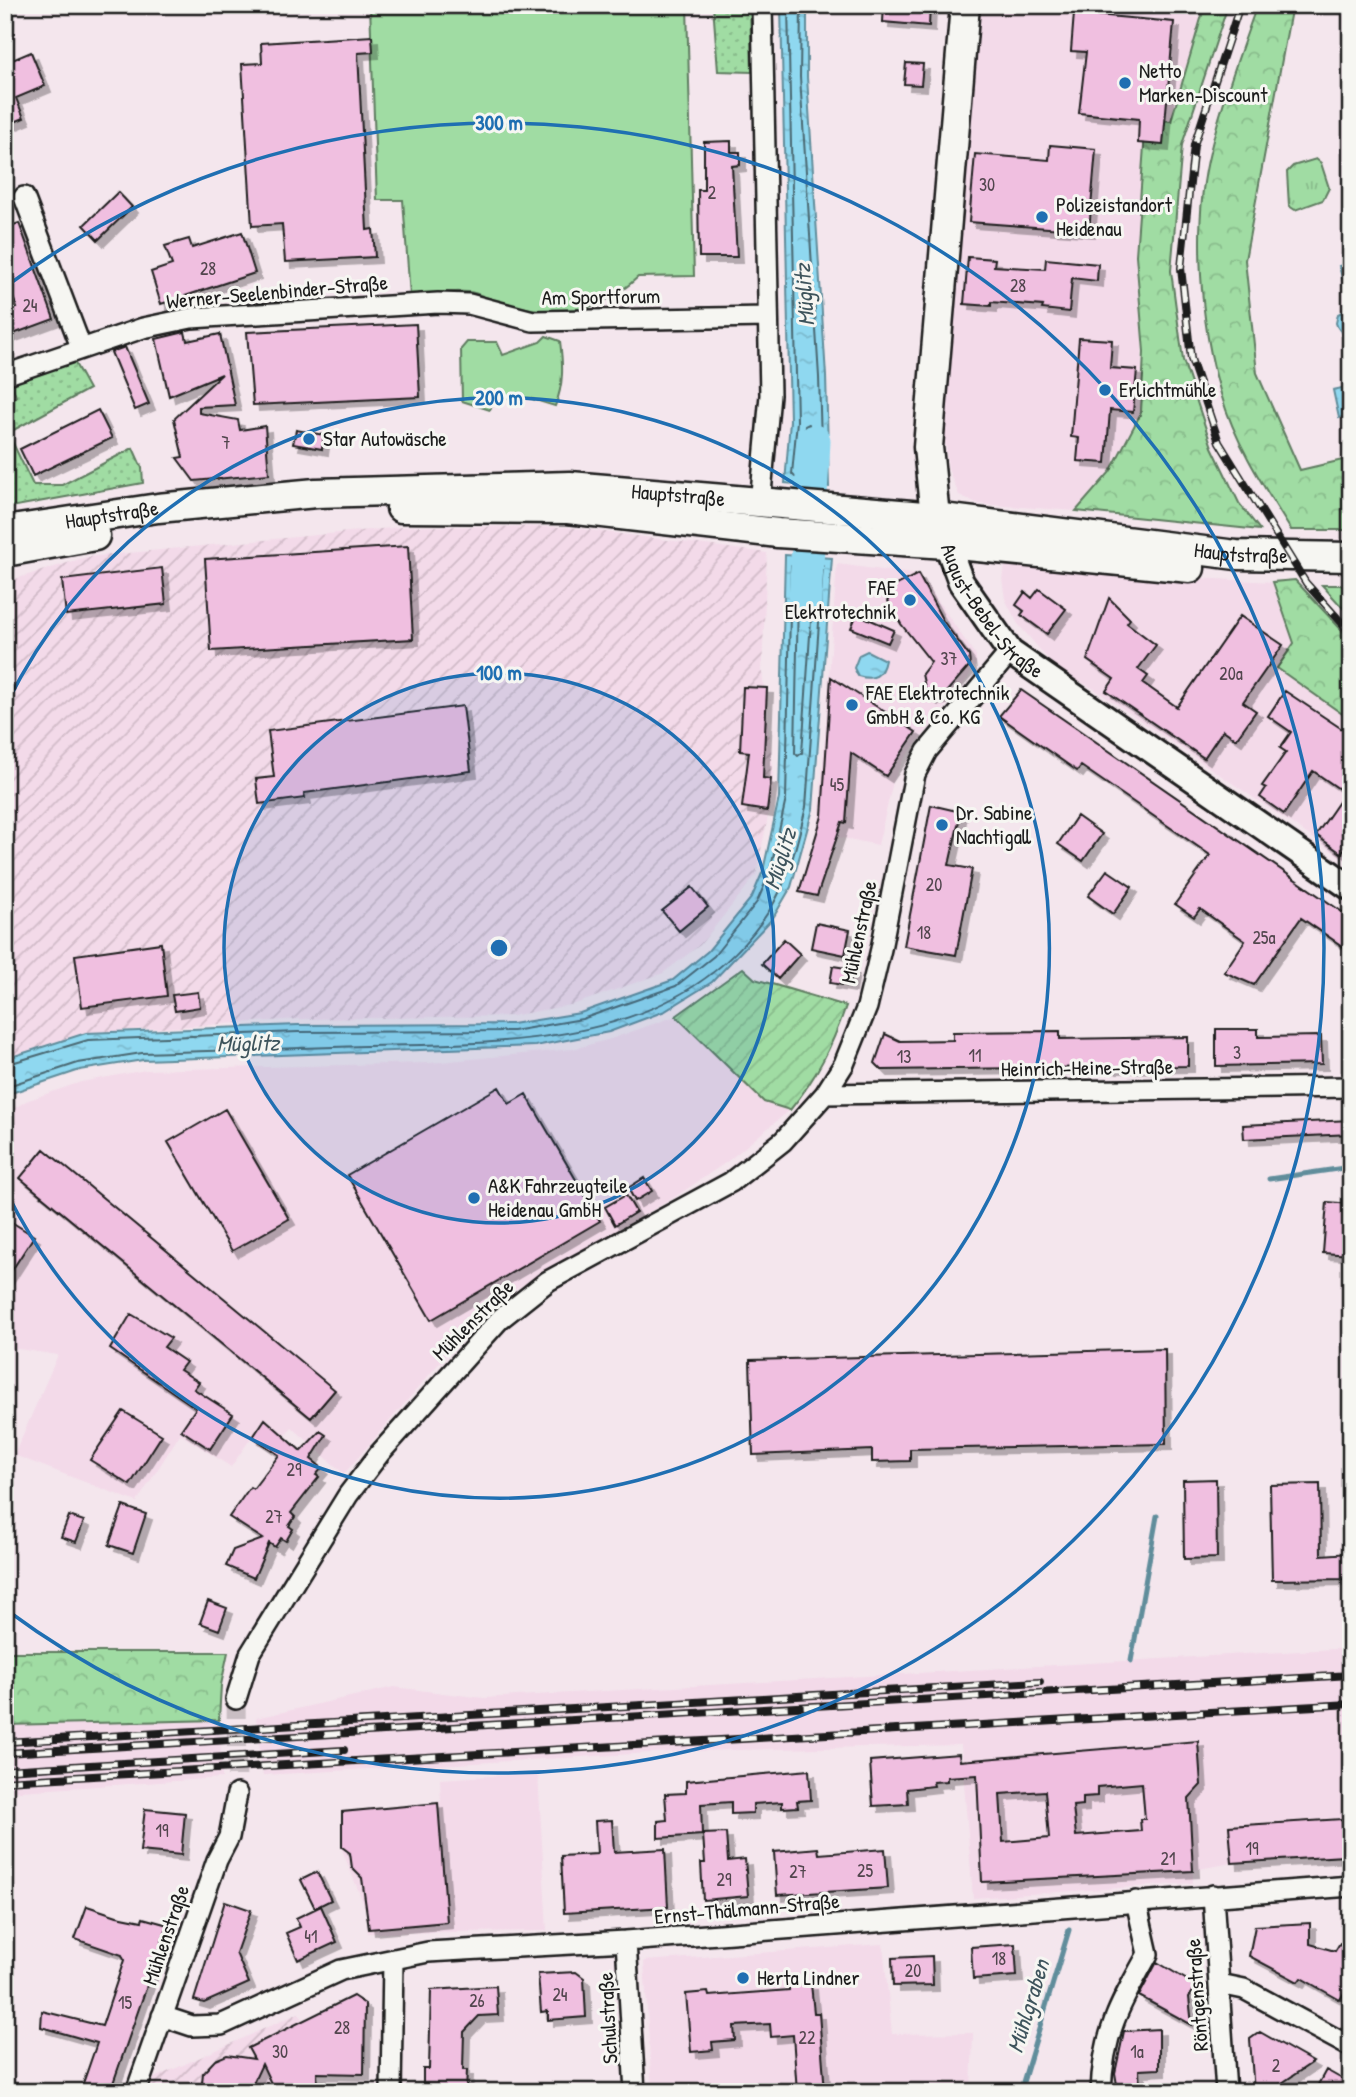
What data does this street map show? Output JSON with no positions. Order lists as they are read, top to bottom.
{
  "streets": {
    "main road": ["Hauptstraße", "August-Bebel-Straße"],
    "street": [
      "Werner-Seelenbinder-Straße",
      "Am Sportforum",
      "Mühlenstraße",
      "Heinrich-Heine-Straße",
      "Ernst-Thälmann-Straße",
      "Röntgenstraße",
      "Schulstraße"
    ]
  },
  "crossings": [
    ["Werner-Seelenbinder-Straße", "Am Sportforum"],
    ["Hauptstraße", "August-Bebel-Straße"],
    ["August-Bebel-Straße", "Mühlenstraße"],
    ["Mühlenstraße", "Heinrich-Heine-Straße"],
    ["Mühlenstraße", "Ernst-Thälmann-Straße"],
    ["Ernst-Thälmann-Straße", "Röntgenstraße"],
    ["Ernst-Thälmann-Straße", "Schulstraße"]
  ],
  "water": ["Müglitz", "Mühlgraben"],
  "places": [
    "Netto Marken-Discount",
    "Polizeistandort Heidenau",
    "Erlichtmühle",
    "Star Autowäsche",
    "FAE Elektrotechnik",
    "FAE Elektrotechnik GmbH & Co. KG",
    "Dr. Sabine Nachtigall",
    "A&K Fahrzeugteile Heidenau GmbH",
    "Herta Lindner"
  ],
  "house_numbers": [
    "30",
    "2",
    "28",
    "28",
    "24",
    "7",
    "37",
    "20a",
    "45",
    "20",
    "18",
    "25a",
    "3",
    "11",
    "13",
    "29",
    "27",
    "19",
    "19",
    "21",
    "25",
    "27",
    "29",
    "41",
    "18",
    "20",
    "24",
    "26",
    "15",
    "28",
    "22",
    "30",
    "1a",
    "2"
  ],
  "rings": ["300 m", "200 m", "100 m"]
}
